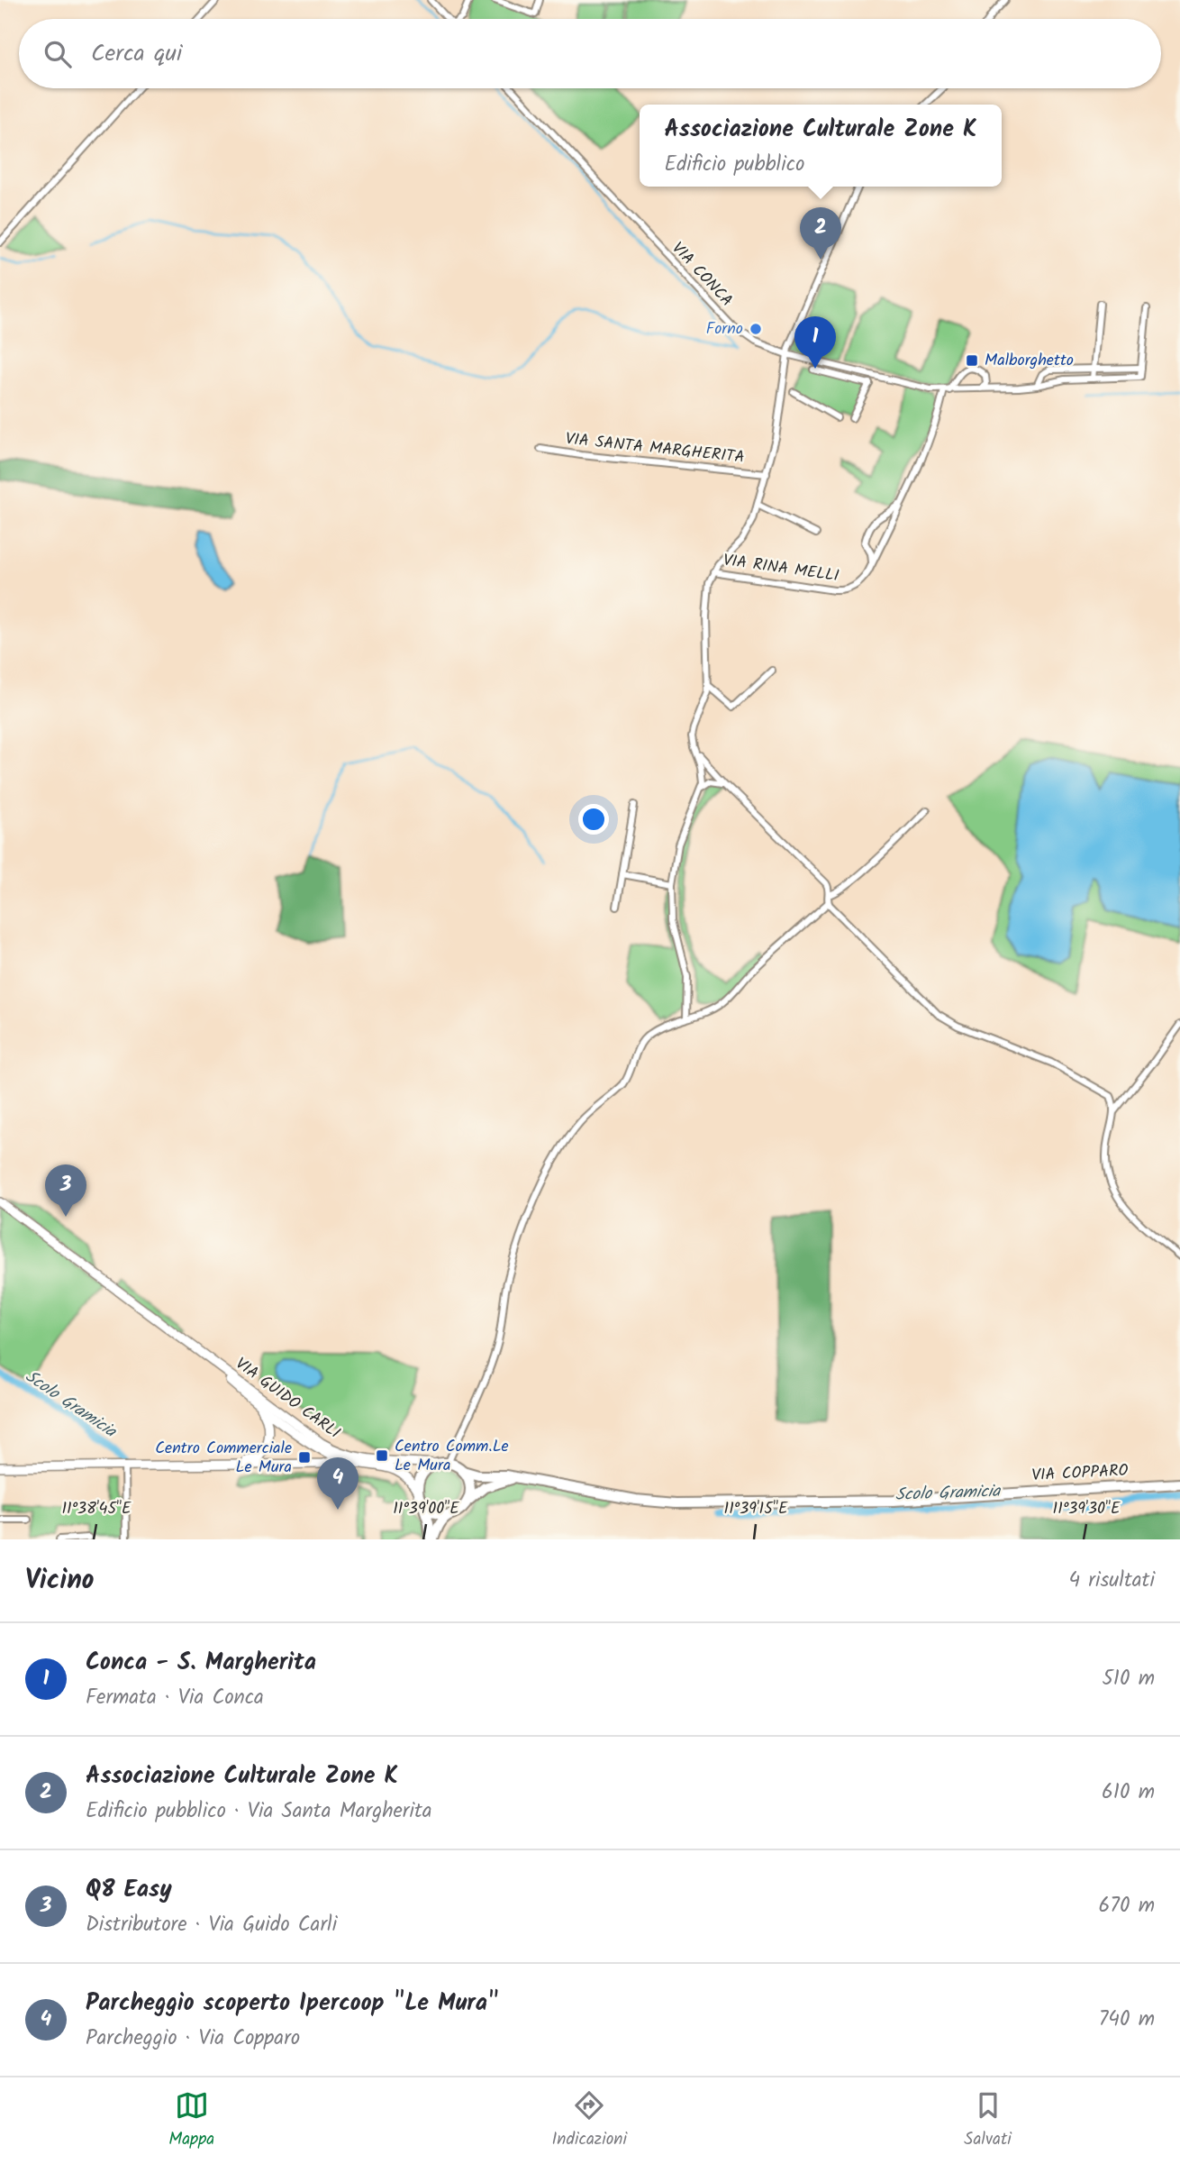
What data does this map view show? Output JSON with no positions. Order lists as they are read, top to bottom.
{
  "streets": {
    "main road": ["VIA GUIDO CARLI", "VIA COPPARO"],
    "street": ["VIA CONCA", "VIA SANTA MARGHERITA", "VIA RINA MELLI"]
  },
  "crossings": [
    ["VIA CONCA", "VIA RINA MELLI"],
    ["VIA GUIDO CARLI", "VIA COPPARO"]
  ],
  "water": ["Scolo Gramicia"],
  "places": {
    "other": ["Forno"],
    "transit": ["Malborghetto", "Centro Comm.Le Le Mura", "Centro Commerciale Le Mura"]
  },
  "page": {
    "search": "Cerca qui",
    "popup": ["Associazione Culturale Zone K", "Edificio pubblico"],
    "pins": [
      "2",
      "1",
      "3",
      "4"
    ],
    "heading": ["Vicino", "4 risultati"],
    "list": [
      {
        "mark": "1",
        "name": "Conca - S. Margherita",
        "note": "Fermata · Via Conca",
        "value": "510 m"
      },
      {
        "mark": "2",
        "name": "Associazione Culturale Zone K",
        "note": "Edificio pubblico · Via Santa Margherita",
        "value": "610 m"
      },
      {
        "mark": "3",
        "name": "Q8 Easy",
        "note": "Distributore · Via Guido Carli",
        "value": "670 m"
      },
      {
        "mark": "4",
        "name": "Parcheggio scoperto Ipercoop \"Le Mura\"",
        "note": "Parcheggio · Via Copparo",
        "value": "740 m"
      }
    ],
    "nav": ["Mappa", "Indicazioni", "Salvati"]
  },
  "coordinates": [
    "11°38'45\"E",
    "11°39'00\"E",
    "11°39'15\"E",
    "11°39'30\"E"
  ]
}
